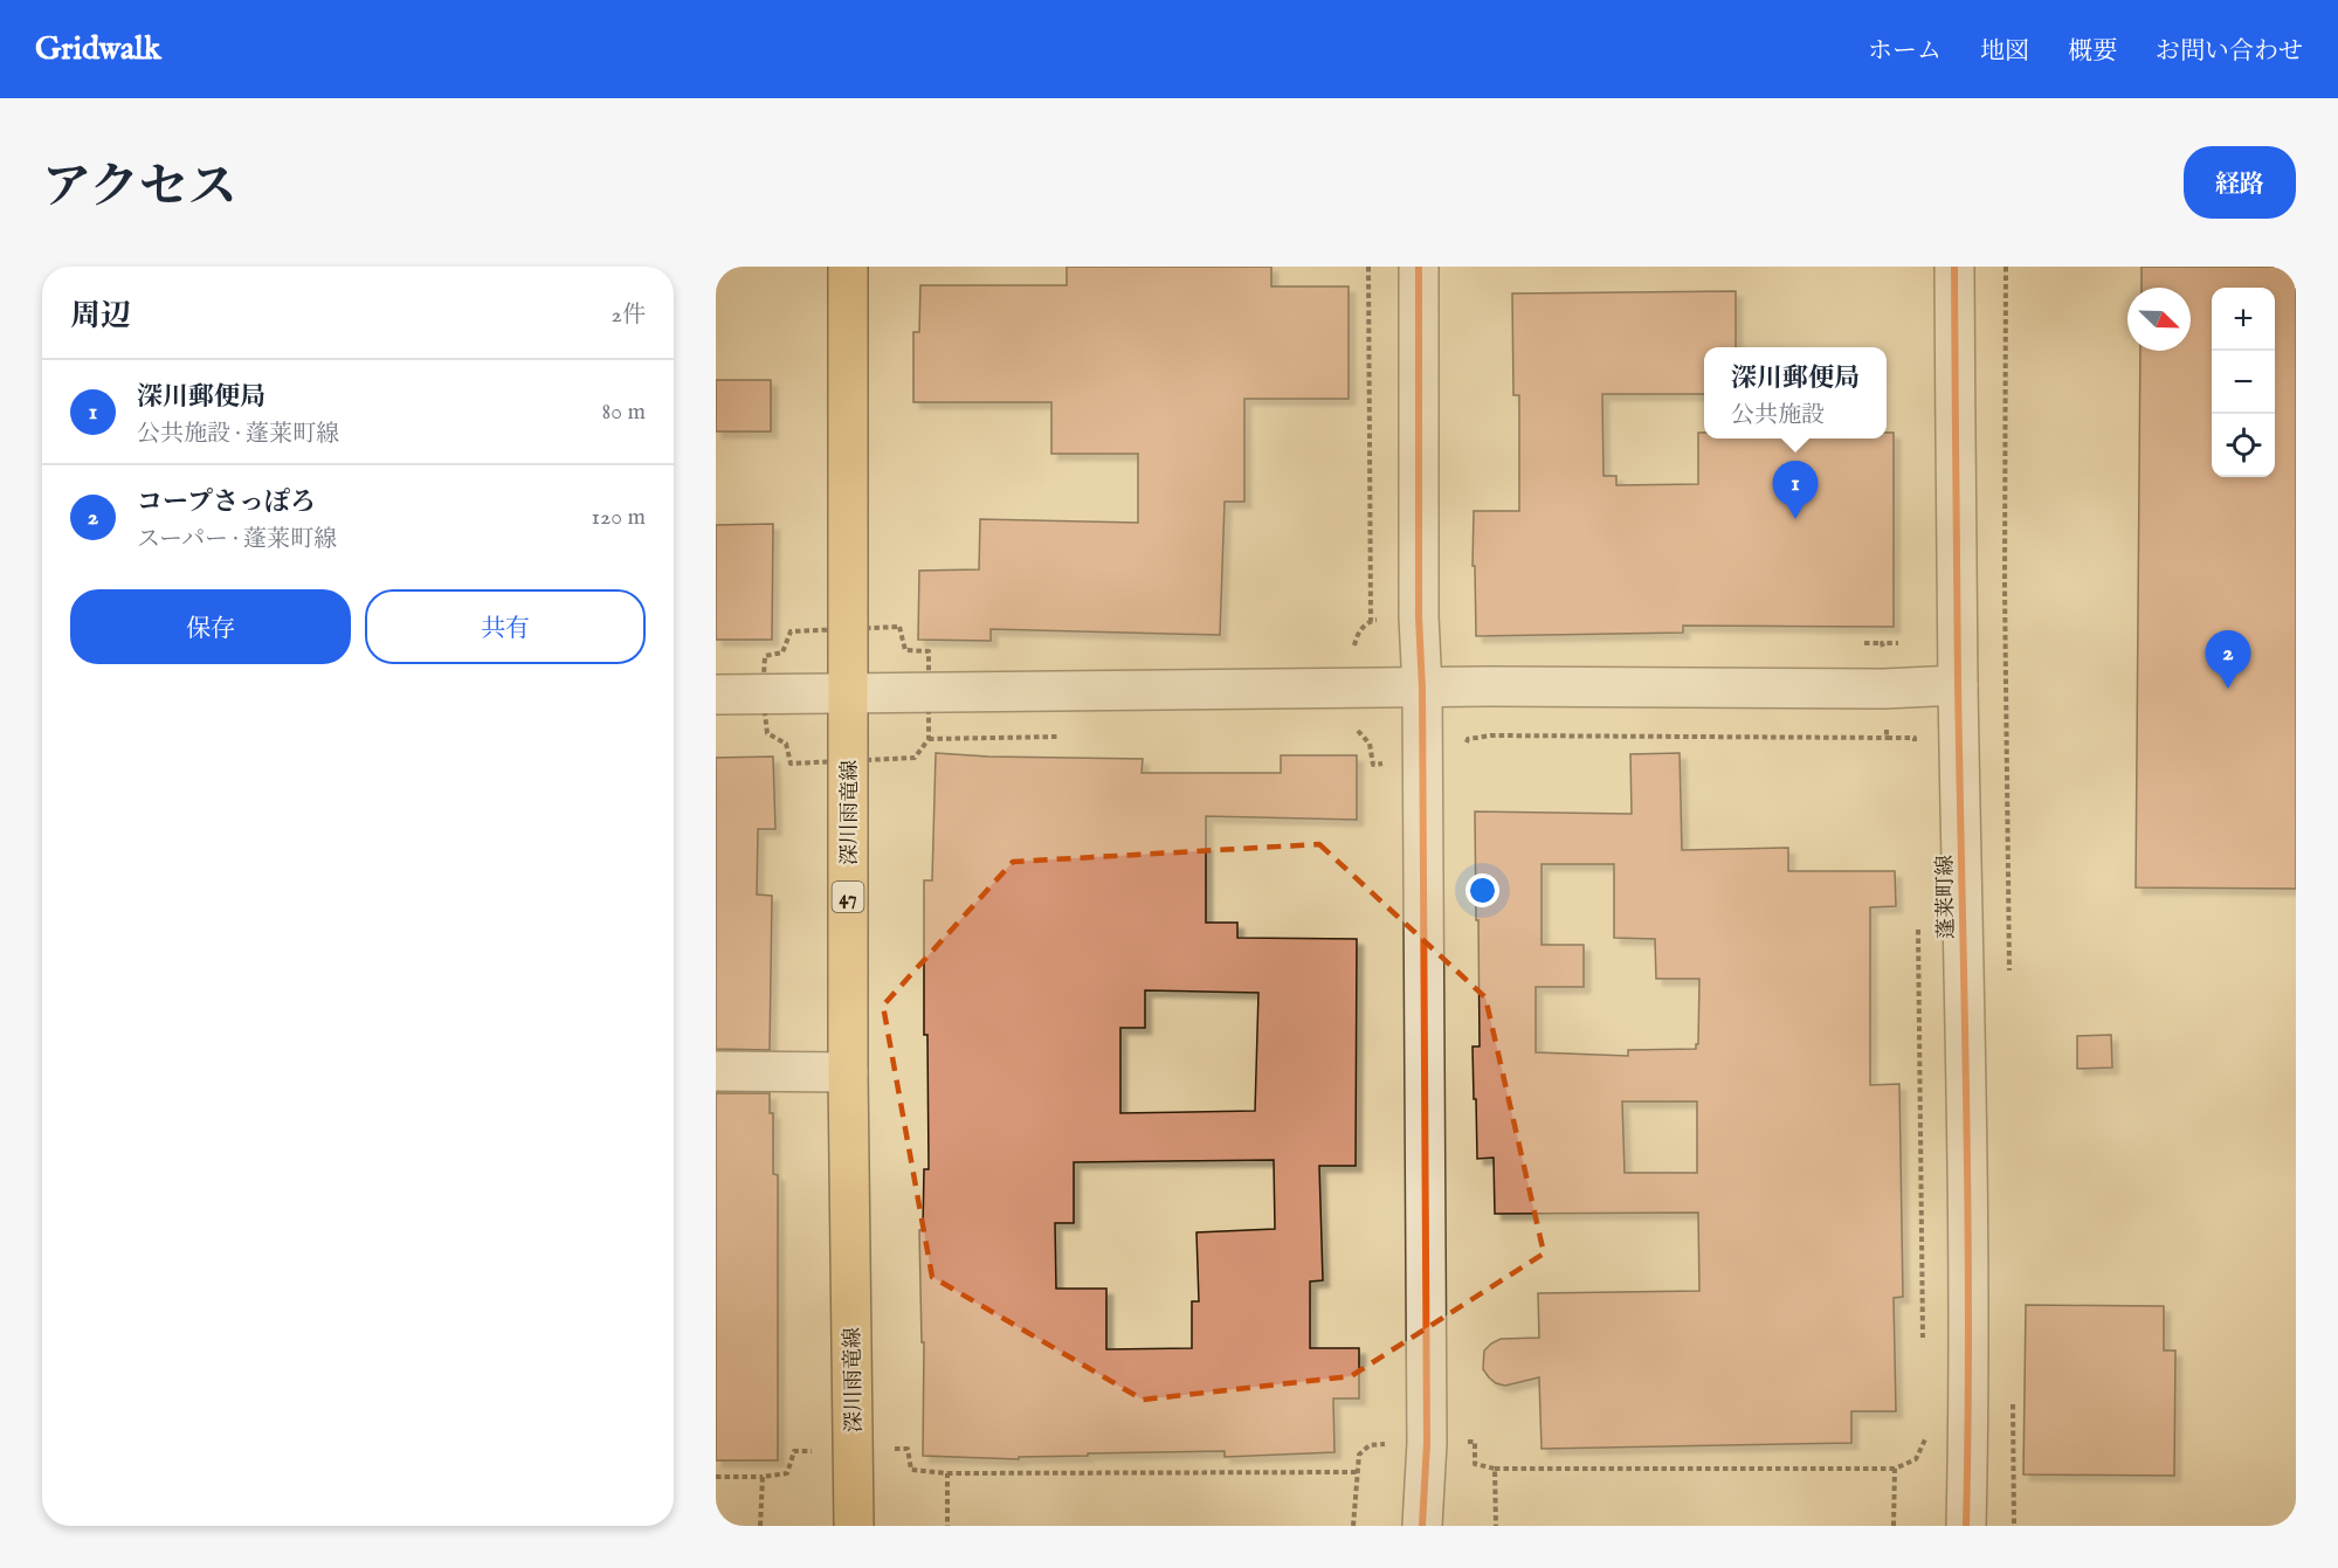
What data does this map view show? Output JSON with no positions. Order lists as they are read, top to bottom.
{
  "streets": {
    "main road": ["深川雨竜線", "47"],
    "street": ["蓬莱町線"]
  },
  "north": "bottom right",
  "page": {
    "header": "Gridwalk",
    "nav": [
      "ホーム",
      "地図",
      "概要",
      "お問い合わせ"
    ],
    "title": "アクセス",
    "buttons": [
      "経路",
      ["保存", "共有"]
    ],
    "heading": ["周辺", "2件"],
    "map_buttons": ["+", "−"],
    "popup": ["深川郵便局", "公共施設"],
    "list": [
      {
        "mark": "1",
        "name": "深川郵便局",
        "note": "公共施設 · 蓬莱町線",
        "value": "80 m"
      },
      {
        "mark": "2",
        "name": "コープさっぽろ",
        "note": "スーパー · 蓬莱町線",
        "value": "120 m"
      }
    ],
    "pins": ["1", "2"]
  }
}
